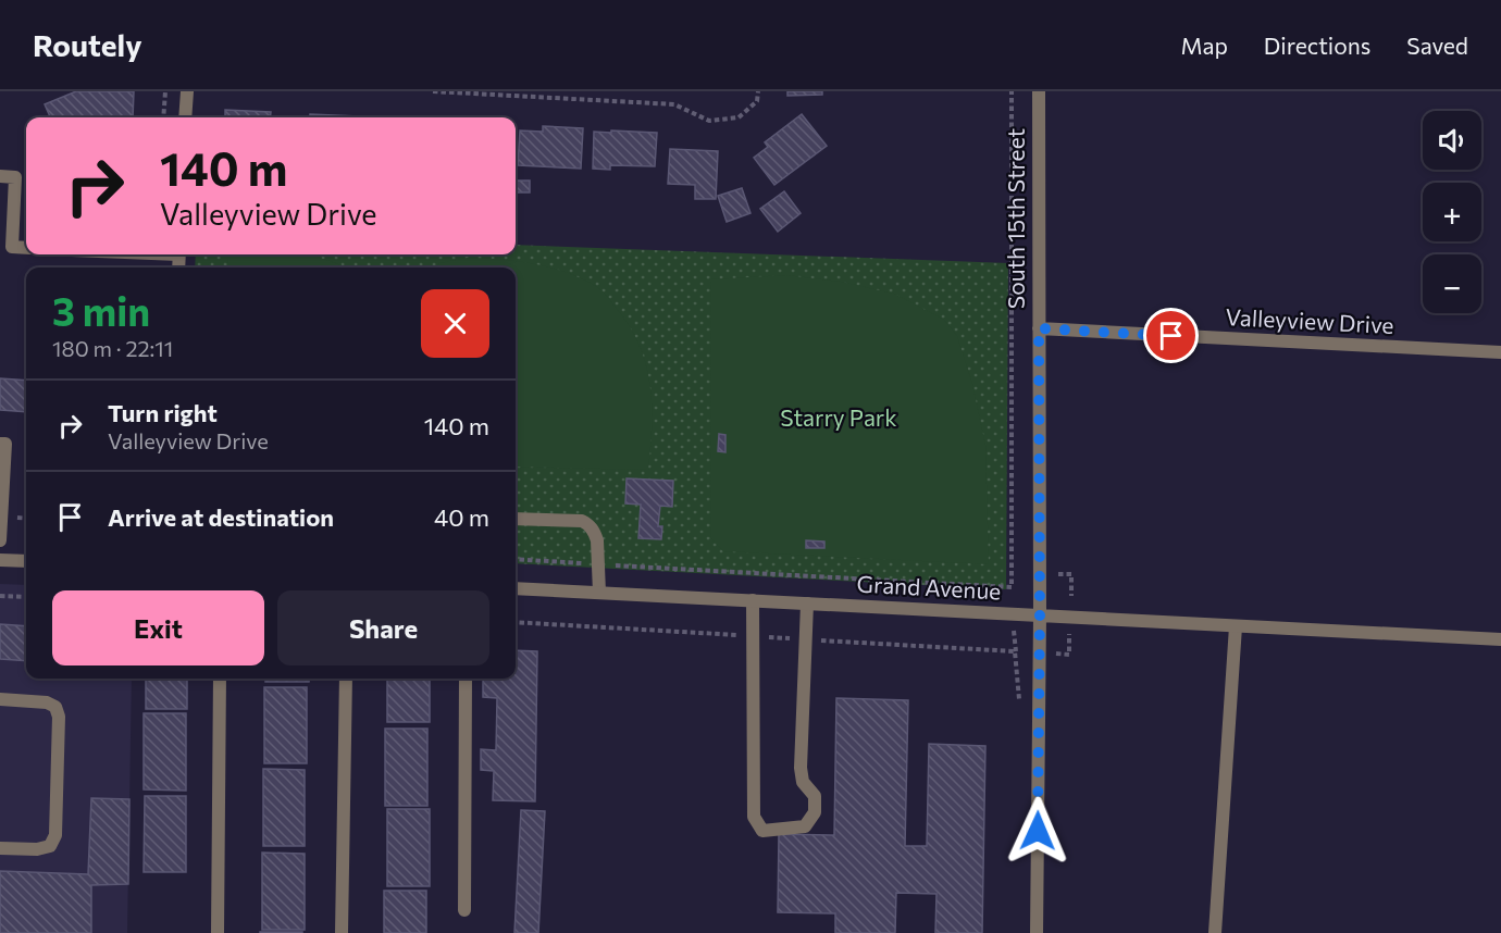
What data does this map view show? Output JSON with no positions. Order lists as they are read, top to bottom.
{
  "streets": {
    "street": ["South 15th Street", "Valleyview Drive", "Grand Avenue"]
  },
  "crossings": [
    ["South 15th Street", "Valleyview Drive"],
    ["South 15th Street", "Grand Avenue"]
  ],
  "parks": ["Starry Park"],
  "page": {
    "header": "Routely",
    "nav": ["Map", "Directions", "Saved"],
    "map_buttons": ["+", "−"],
    "turn": ["140 m", "Valleyview Drive"],
    "heading": ["3 min", "180 m · 22:11"],
    "list": [
      {
        "name": "Turn right",
        "note": "Valleyview Drive",
        "value": "140 m"
      },
      {
        "name": "Arrive at destination",
        "value": "40 m"
      }
    ],
    "buttons": ["Exit", "Share"]
  }
}
